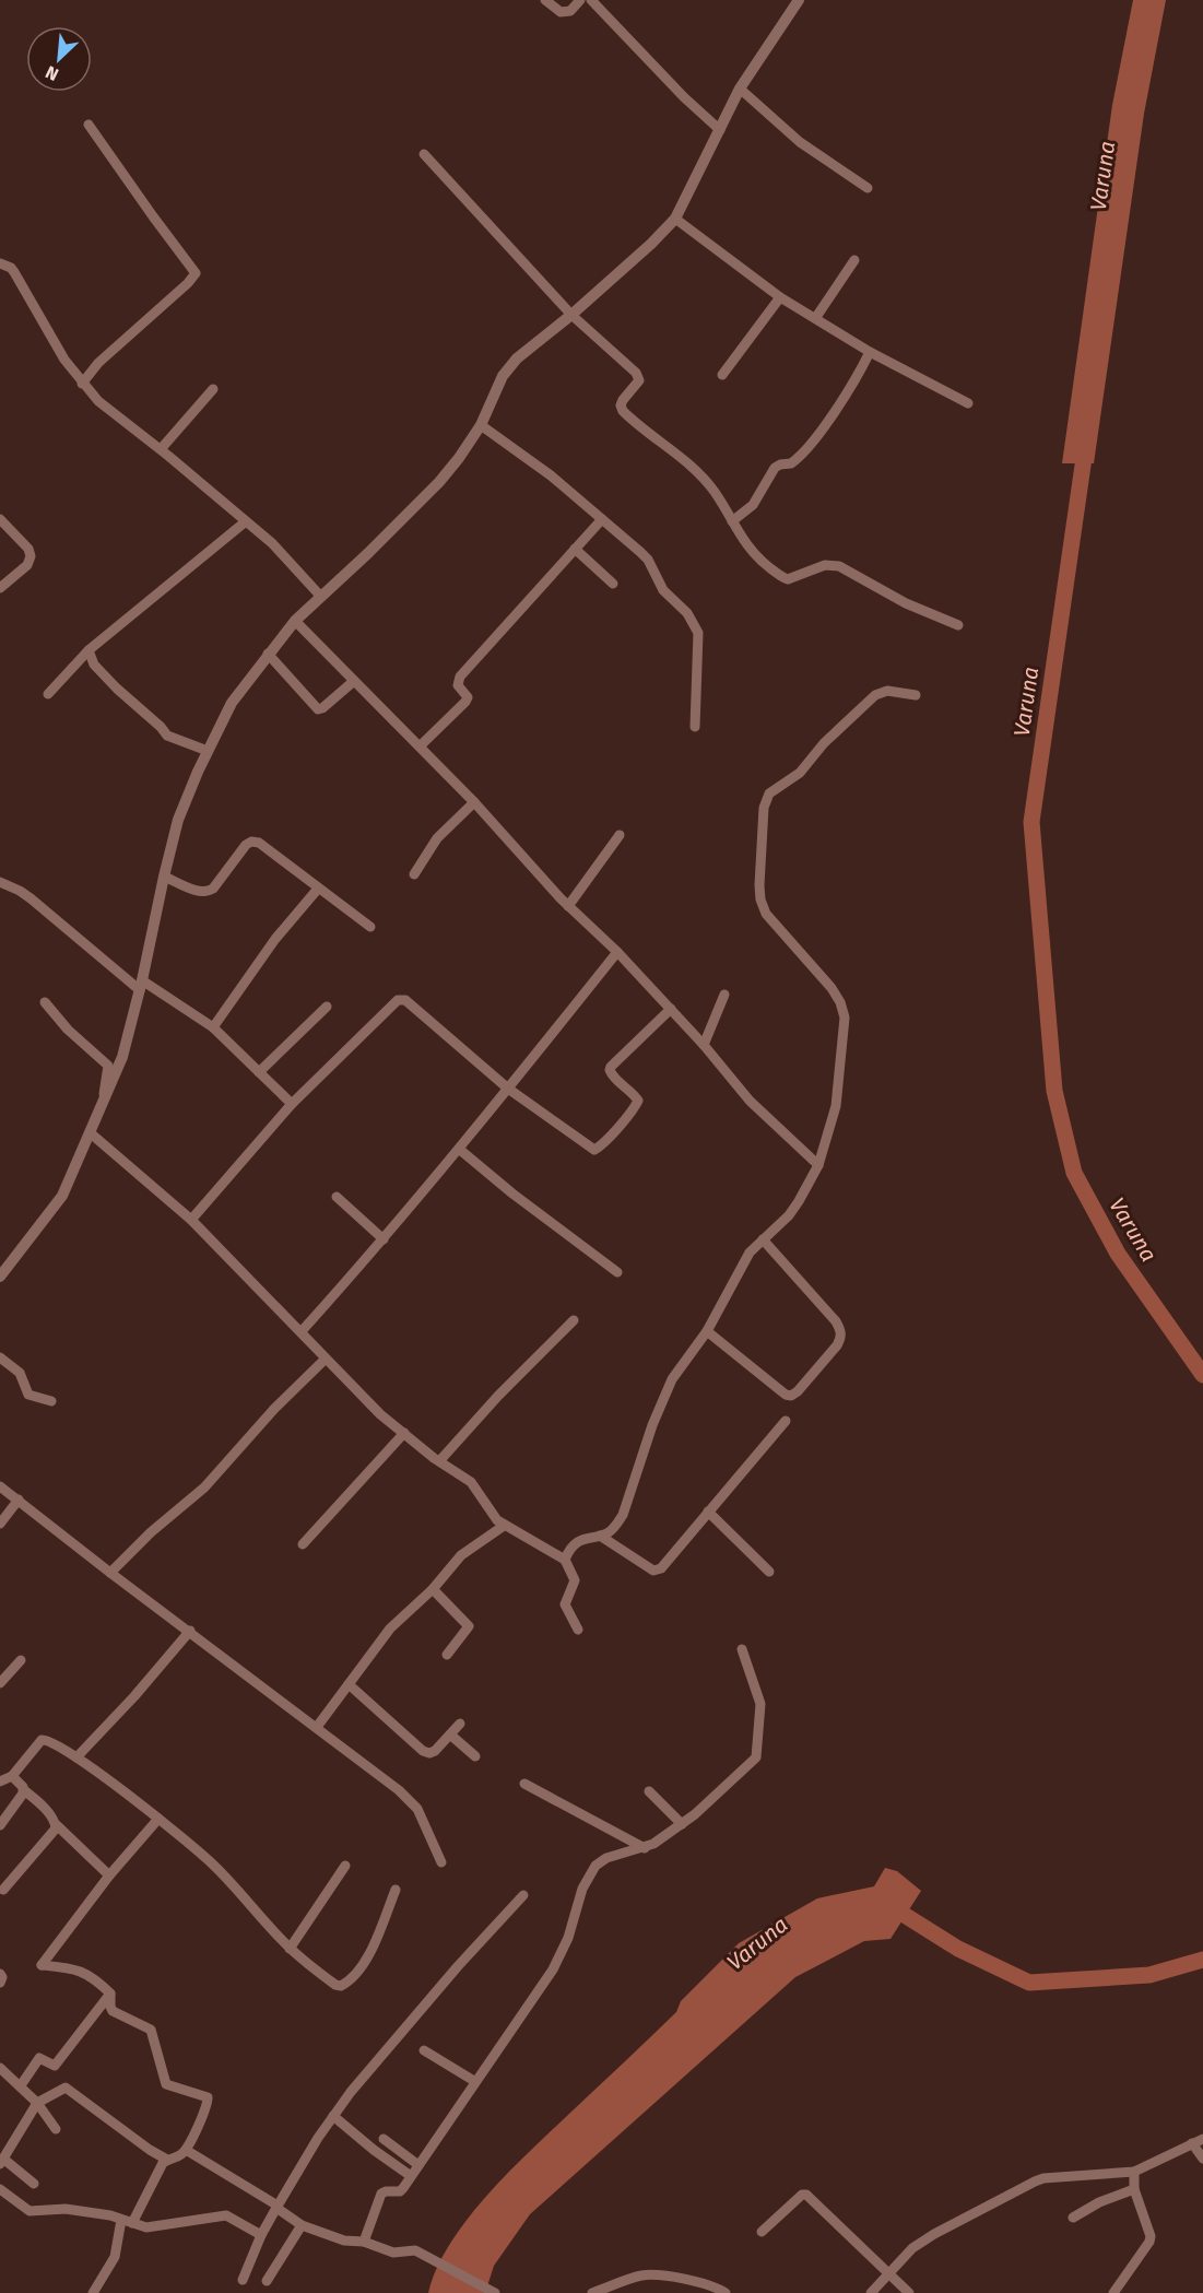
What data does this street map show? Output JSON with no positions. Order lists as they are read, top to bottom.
{
  "water": ["Varuna"],
  "north": "bottom left"
}
